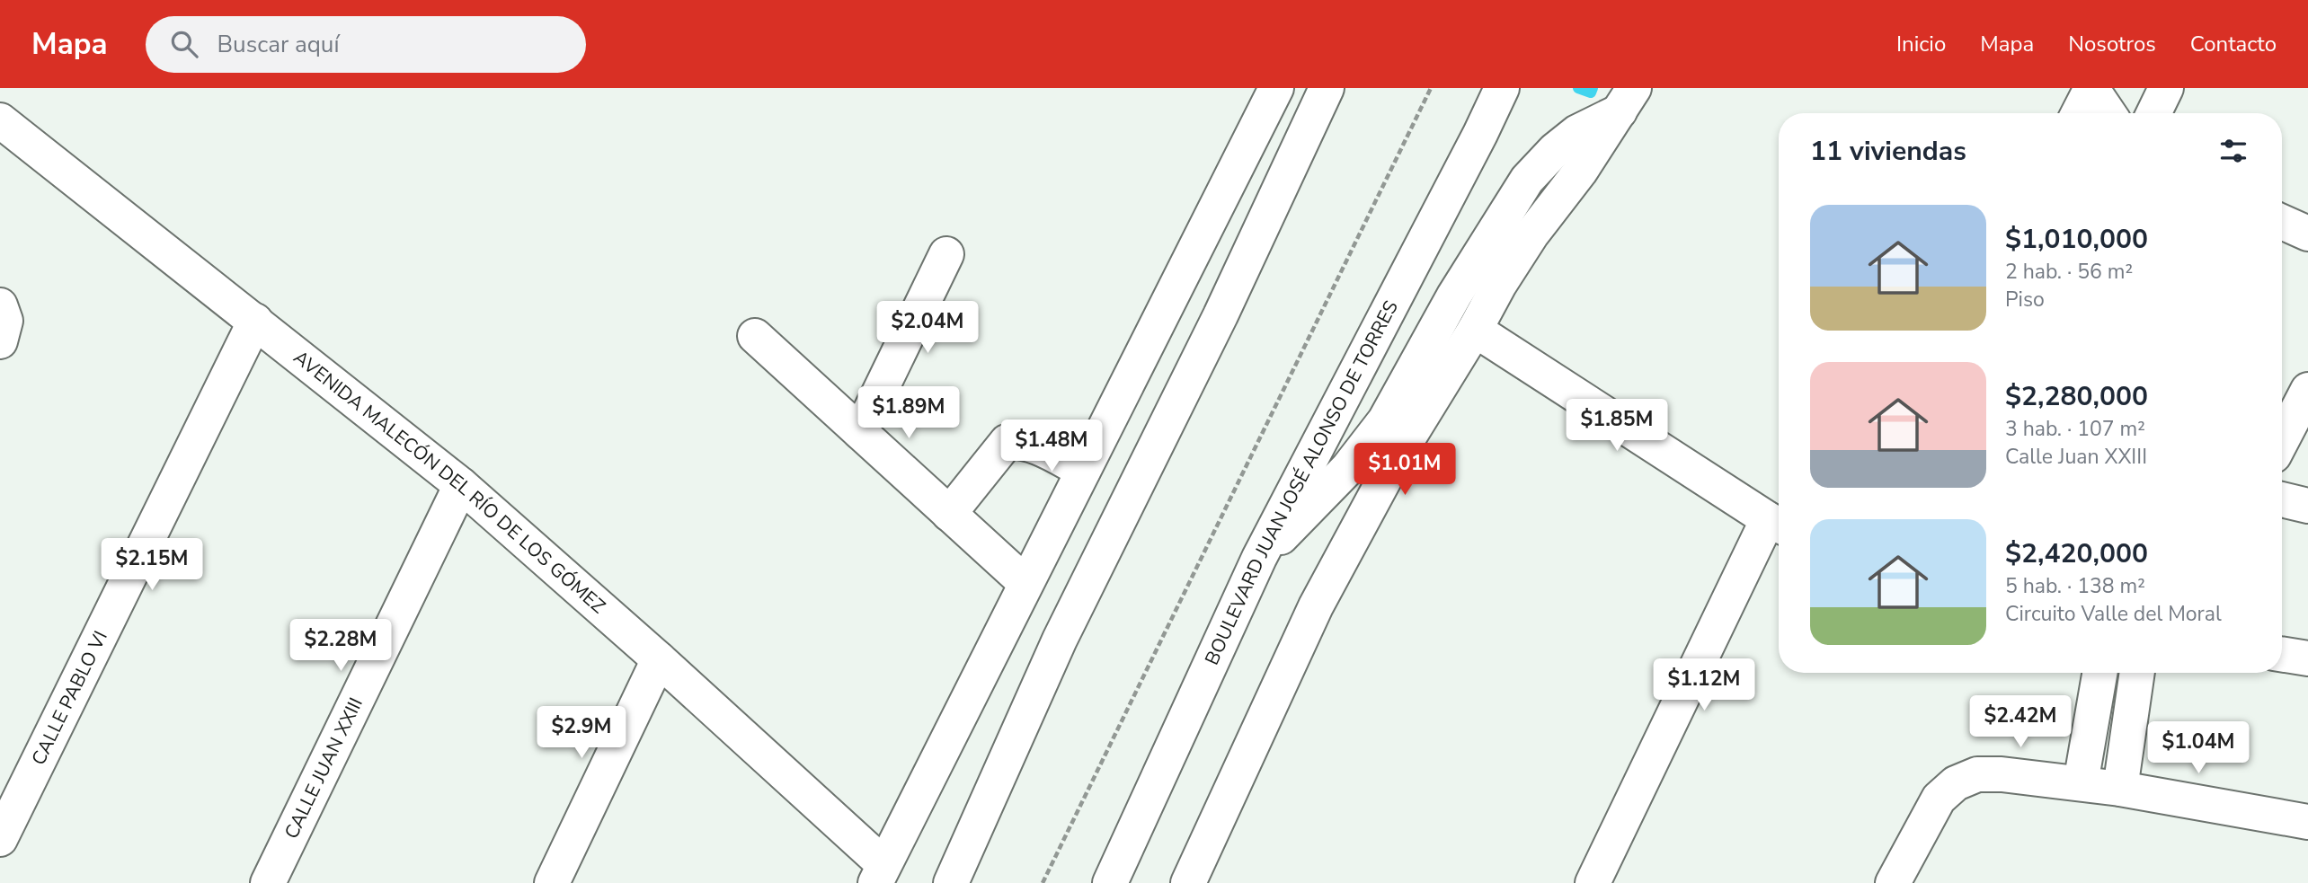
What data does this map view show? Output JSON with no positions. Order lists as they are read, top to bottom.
{
  "streets": {
    "street": [
      "AVENIDA MALECÓN DEL RÍO DE LOS GÓMEZ",
      "BOULEVARD JUAN JOSÉ ALONSO DE TORRES",
      "CALLE PABLO VI",
      "CALLE JUAN XXIII"
    ]
  },
  "crossings": [
    ["AVENIDA MALECÓN DEL RÍO DE LOS GÓMEZ", "CALLE PABLO VI"],
    ["AVENIDA MALECÓN DEL RÍO DE LOS GÓMEZ", "CALLE JUAN XXIII"]
  ],
  "page": {
    "header": "Mapa",
    "search": "Buscar aquí",
    "nav": [
      "Inicio",
      "Mapa",
      "Nosotros",
      "Contacto"
    ],
    "heading": "11 viviendas",
    "list": [
      {
        "name": "$1,010,000",
        "note": "2 hab. · 56 m² · Piso"
      },
      {
        "name": "$2,280,000",
        "note": "3 hab. · 107 m² · Calle Juan XXIII"
      },
      {
        "name": "$2,420,000",
        "note": "5 hab. · 138 m² · Circuito Valle del Moral"
      }
    ],
    "price": [
      "$2.04M",
      "$1.89M",
      "$1.85M",
      "$1.48M",
      "$1.01M",
      "$2.15M",
      "$2.28M",
      "$1.12M",
      "$2.42M",
      "$2.9M",
      "$1.04M"
    ]
  }
}
